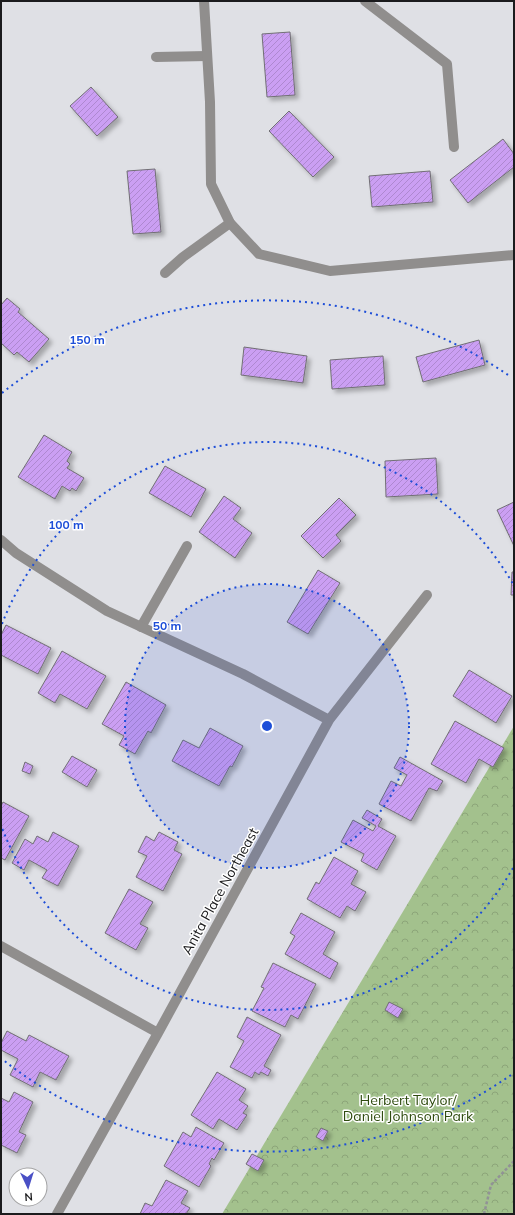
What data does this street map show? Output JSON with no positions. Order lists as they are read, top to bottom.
{
  "streets": {
    "street": ["Anita Place Northeast"]
  },
  "parks": ["Herbert Taylor/ Daniel Johnson Park"],
  "north": "bottom",
  "rings": ["150 m", "100 m", "50 m"]
}
